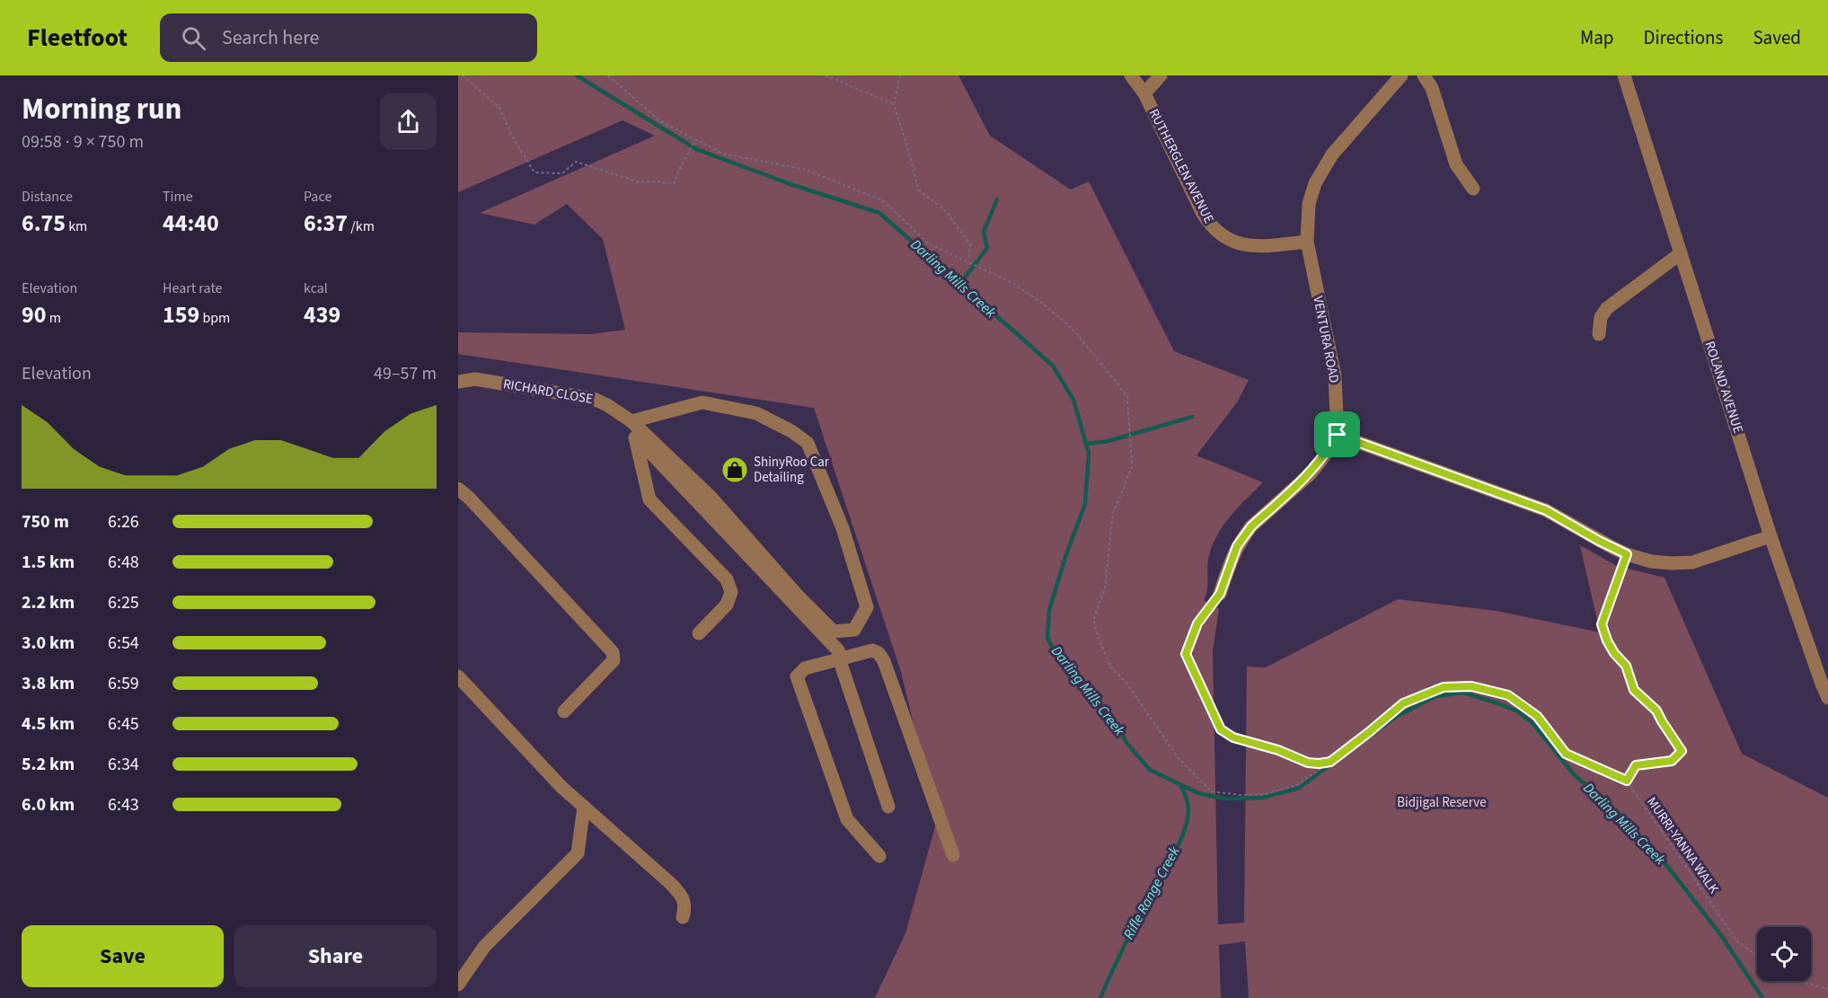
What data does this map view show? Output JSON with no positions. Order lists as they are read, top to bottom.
{
  "streets": {
    "street": [
      "RUTHERGLEN AVENUE",
      "VENTURA ROAD",
      "ROLAND AVENUE",
      "RICHARD CLOSE"
    ],
    "path": ["MURRI-YANNA WALK"]
  },
  "crossings": [
    ["RUTHERGLEN AVENUE", "VENTURA ROAD"]
  ],
  "water": ["Darling Mills Creek", "Rifle Range Creek"],
  "parks": ["Bidjigal Reserve"],
  "places": {
    "shop": ["ShinyRoo Car Detailing"]
  },
  "page": {
    "header": "Fleetfoot",
    "search": "Search here",
    "nav": ["Map", "Directions", "Saved"],
    "heading": ["Morning run", "09:58 · 9 × 750 m"],
    "stats": [
      ["Distance", "6.75 km"],
      ["Time", "44:40"],
      ["Pace", "6:37 /km"],
      ["Elevation", "90 m"],
      ["Heart rate", "159 bpm"],
      ["kcal", "439"]
    ],
    "chart": ["Elevation", "49–57 m"],
    "list": [
      {
        "name": "750 m",
        "note": "6:26"
      },
      {
        "name": "1.5 km",
        "note": "6:48"
      },
      {
        "name": "2.2 km",
        "note": "6:25"
      },
      {
        "name": "3.0 km",
        "note": "6:54"
      },
      {
        "name": "3.8 km",
        "note": "6:59"
      },
      {
        "name": "4.5 km",
        "note": "6:45"
      },
      {
        "name": "5.2 km",
        "note": "6:34"
      },
      {
        "name": "6.0 km",
        "note": "6:43"
      }
    ],
    "buttons": ["Save", "Share"]
  }
}
